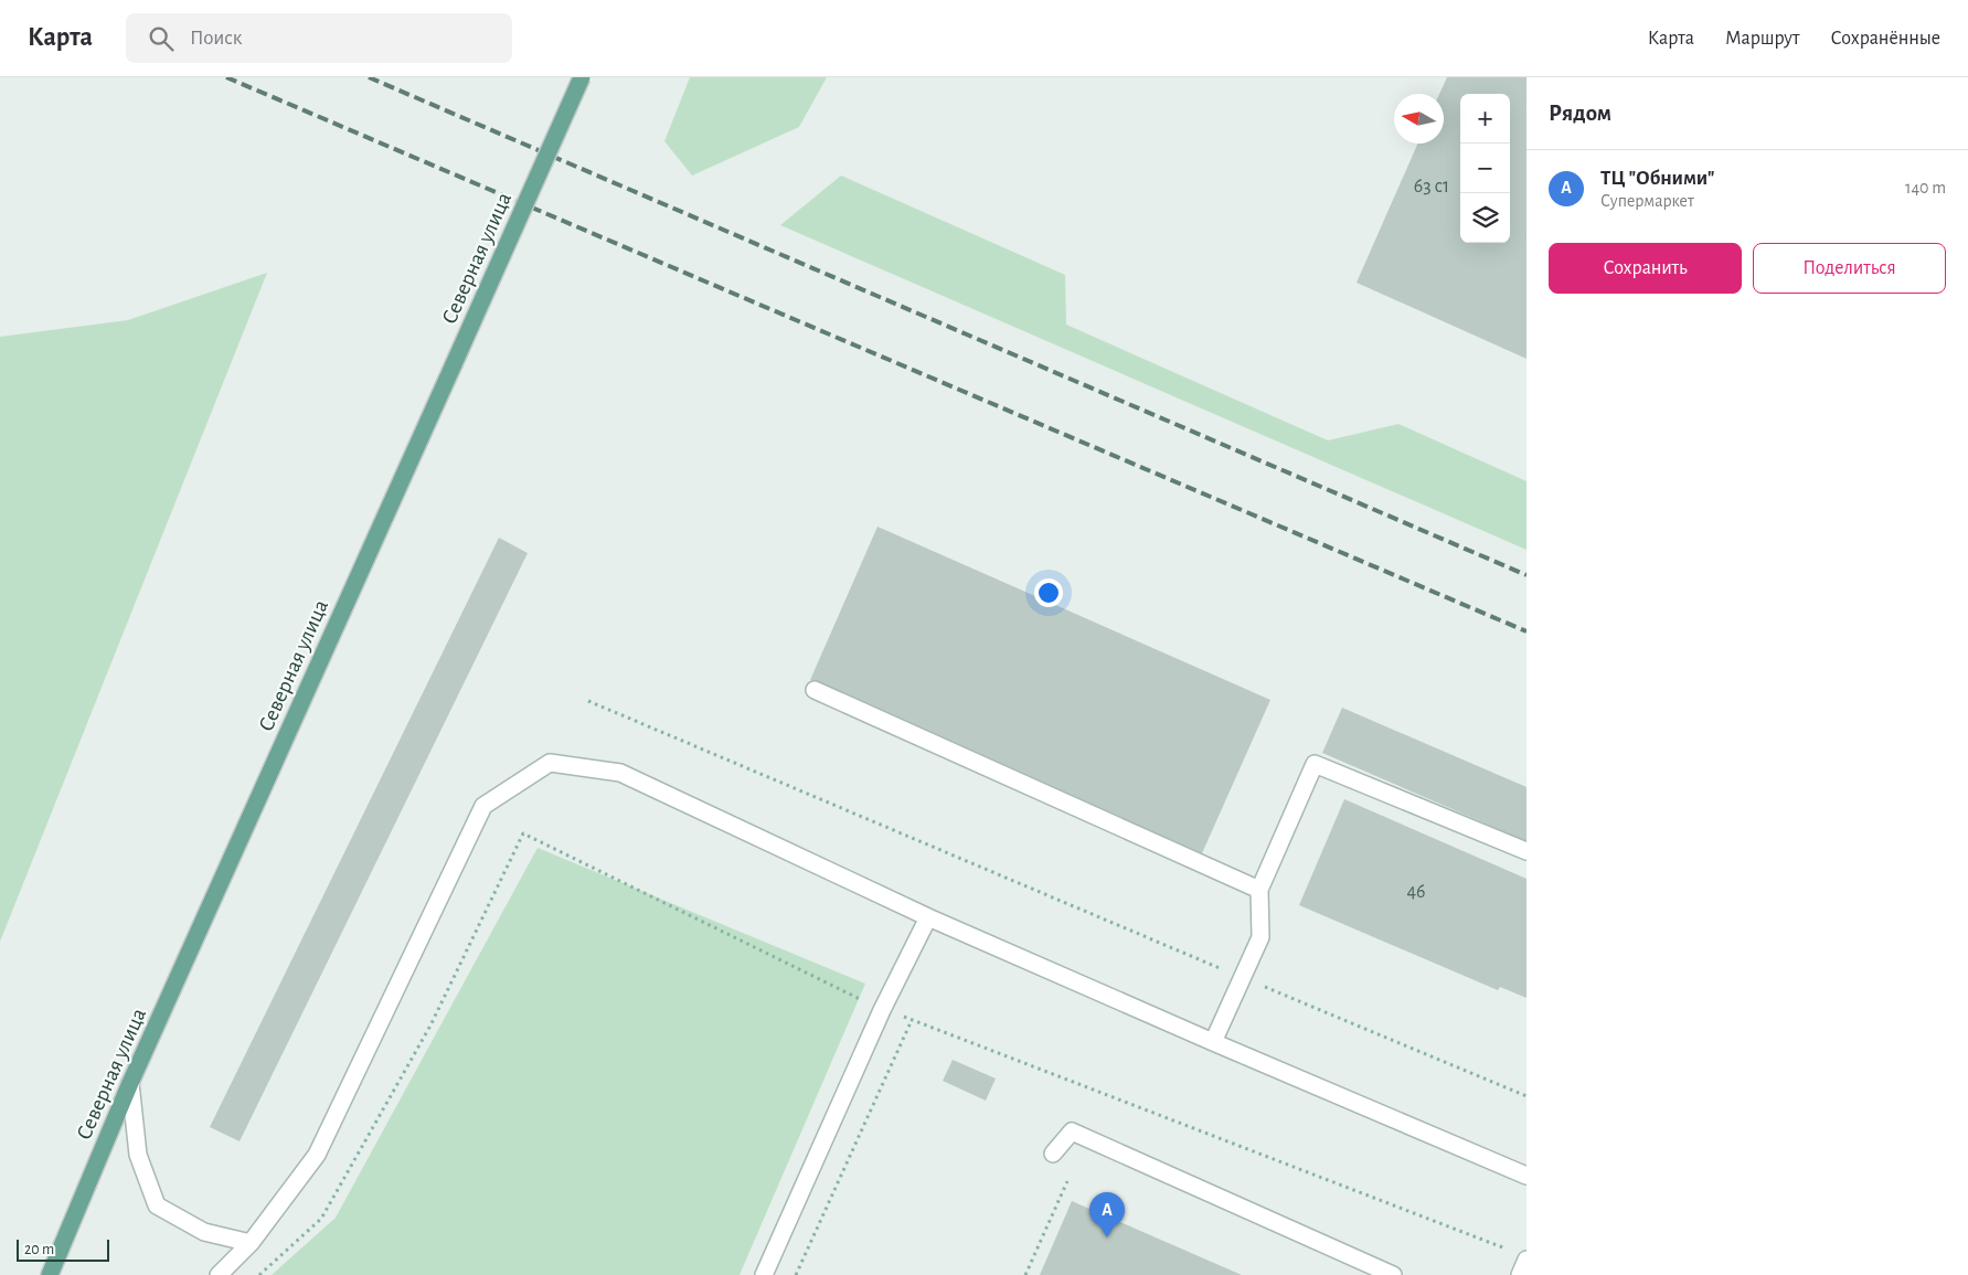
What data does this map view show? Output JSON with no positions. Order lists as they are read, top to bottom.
{
  "streets": {
    "main road": ["Северная улица"]
  },
  "house_numbers": ["63 с1", "46"],
  "scale_bar": "20 m",
  "north": "left",
  "page": {
    "header": "Карта",
    "search": "Поиск",
    "nav": ["Карта", "Маршрут", "Сохранённые"],
    "heading": "Рядом",
    "map_buttons": ["+", "−"],
    "list": [
      {
        "mark": "A",
        "name": "ТЦ \"Обними\"",
        "note": "Супермаркет",
        "value": "140 m"
      }
    ],
    "buttons": ["Сохранить", "Поделиться"],
    "pins": "A",
    "scale": "20 m"
  }
}
